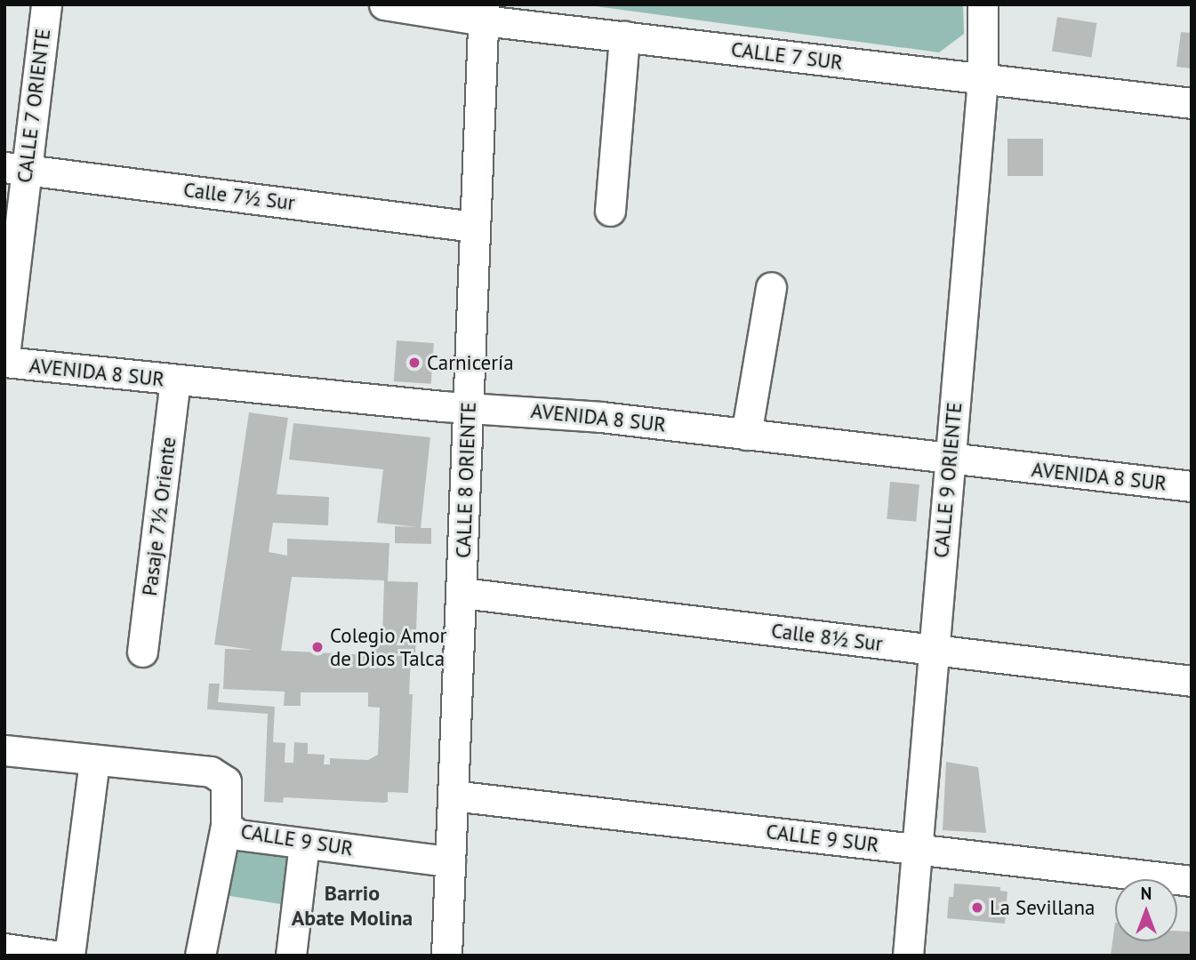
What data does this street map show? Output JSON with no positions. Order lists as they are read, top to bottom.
{
  "streets": {
    "street": [
      "CALLE 7 SUR",
      "CALLE 7 ORIENTE",
      "Calle 7½ Sur",
      "AVENIDA 8 SUR",
      "CALLE 8 ORIENTE",
      "CALLE 9 ORIENTE",
      "Pasaje 7½ Oriente",
      "Calle 8½ Sur",
      "CALLE 9 SUR"
    ]
  },
  "crossings": [
    ["CALLE 7 SUR", "CALLE 8 ORIENTE"],
    ["CALLE 7 SUR", "CALLE 9 ORIENTE"],
    ["CALLE 7 ORIENTE", "Calle 7½ Sur"],
    ["Calle 7½ Sur", "CALLE 8 ORIENTE"],
    ["AVENIDA 8 SUR", "CALLE 8 ORIENTE"],
    ["AVENIDA 8 SUR", "CALLE 9 ORIENTE"],
    ["AVENIDA 8 SUR", "Pasaje 7½ Oriente"],
    ["CALLE 8 ORIENTE", "Calle 8½ Sur"],
    ["CALLE 8 ORIENTE", "CALLE 9 SUR"],
    ["CALLE 9 ORIENTE", "Calle 8½ Sur"],
    ["CALLE 9 ORIENTE", "CALLE 9 SUR"]
  ],
  "districts": ["Barrio Abate Molina"],
  "places": ["Carnicería", "Colegio Amor de Dios Talca", "La Sevillana"],
  "north": "top"
}
